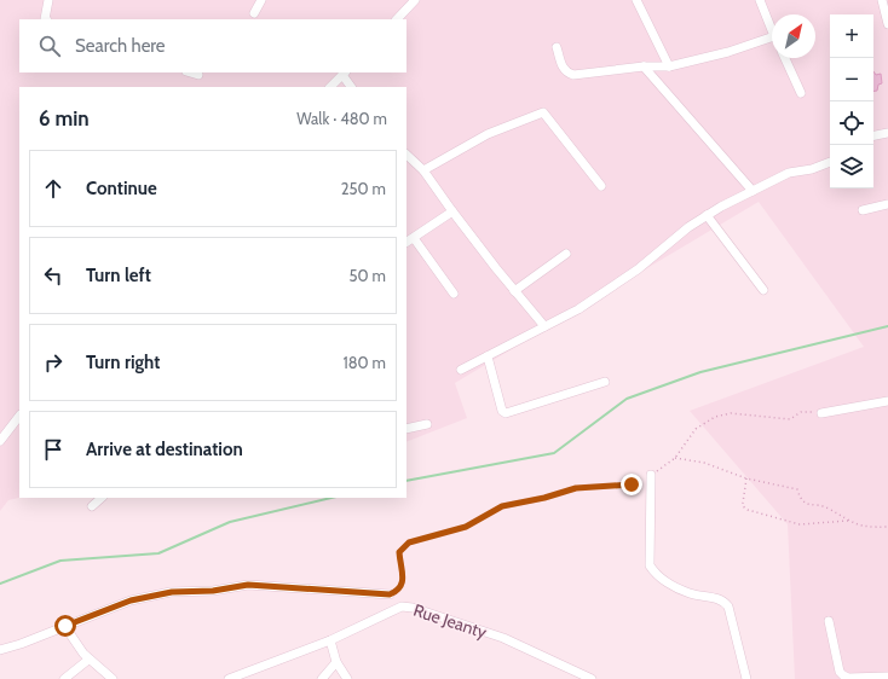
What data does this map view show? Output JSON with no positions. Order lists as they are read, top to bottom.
{
  "streets": {
    "street": ["Rue Jeanty"]
  },
  "north": "top right",
  "page": {
    "map_buttons": ["+", "−"],
    "search": "Search here",
    "heading": ["6 min", "Walk · 480 m"],
    "list": [
      ["Continue", "250 m"],
      ["Turn left", "50 m"],
      ["Turn right", "180 m"],
      "Arrive at destination"
    ]
  }
}
